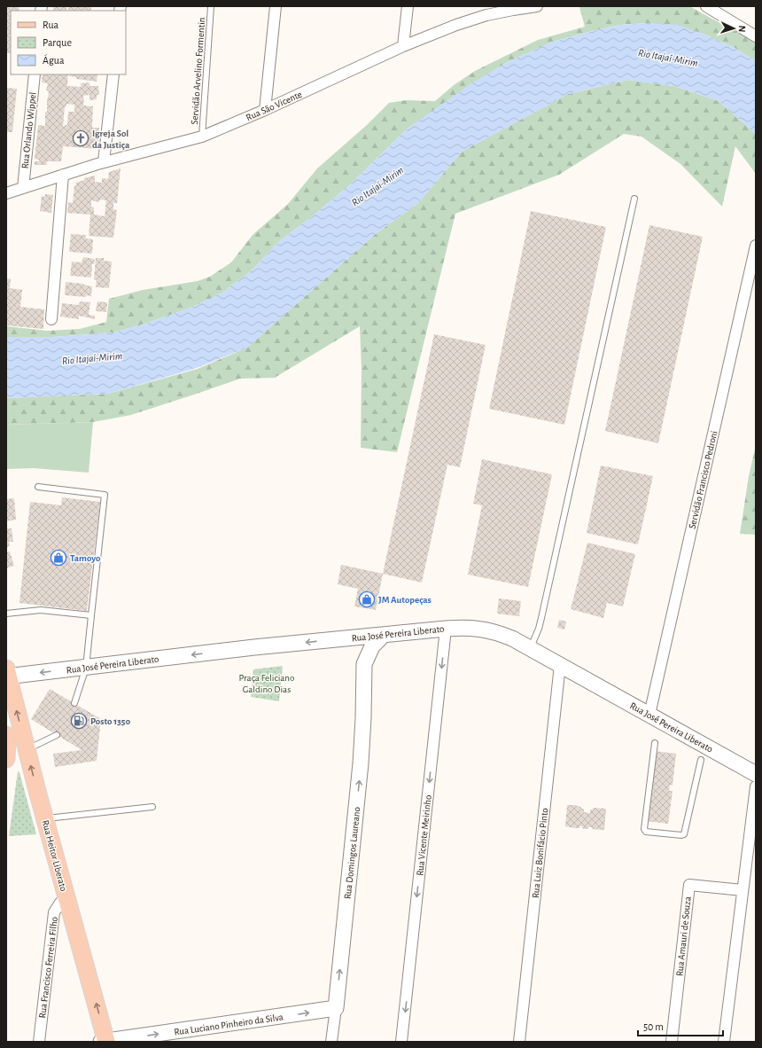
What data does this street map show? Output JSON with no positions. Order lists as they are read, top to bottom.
{
  "streets": {
    "main road": [
      "Rua José Pereira Liberato",
      "Rua Domingos Laureano",
      "Rua Heitor Liberato",
      "Rua Luciano Pinheiro da Silva"
    ],
    "street": [
      "Rua São Vicente",
      "Rua Orlando Wippel",
      "Servidão Francisco Pedroni",
      "Rua Vicente Meirinho",
      "Rua Luiz Bonifácio Pinto",
      "Rua Amauri de Souza",
      "Rua Francisco Ferreira Filho"
    ],
    "lane": ["Servidão Arvelino Formentin"]
  },
  "crossings": [
    ["Servidão Arvelino Formentin", "Rua São Vicente"],
    ["Rua São Vicente", "Rua Orlando Wippel"],
    ["Servidão Francisco Pedroni", "Rua José Pereira Liberato"],
    ["Rua José Pereira Liberato", "Rua Vicente Meirinho"],
    ["Rua José Pereira Liberato", "Rua Domingos Laureano"],
    ["Rua José Pereira Liberato", "Rua Luiz Bonifácio Pinto"],
    ["Rua José Pereira Liberato", "Rua Heitor Liberato"],
    ["Rua Domingos Laureano", "Rua Luciano Pinheiro da Silva"],
    ["Rua Heitor Liberato", "Rua Francisco Ferreira Filho"],
    ["Rua Heitor Liberato", "Rua Luciano Pinheiro da Silva"]
  ],
  "one_way": [
    "Rua José Pereira Liberato",
    "Rua Vicente Meirinho",
    "Rua Domingos Laureano",
    "Rua Heitor Liberato",
    "Rua Luciano Pinheiro da Silva"
  ],
  "water": ["Rio Itajaí-Mirim"],
  "parks": ["Praça Feliciano Galdino Dias"],
  "places": {
    "church": ["Igreja Sol da Justiça"],
    "shop": ["Tamoyo", "JM Autopeças"],
    "fuel station": ["Posto 1350"]
  },
  "legend": ["Rua", "Parque", "Água"],
  "scale_bar": "50 m",
  "north": "right"
}
